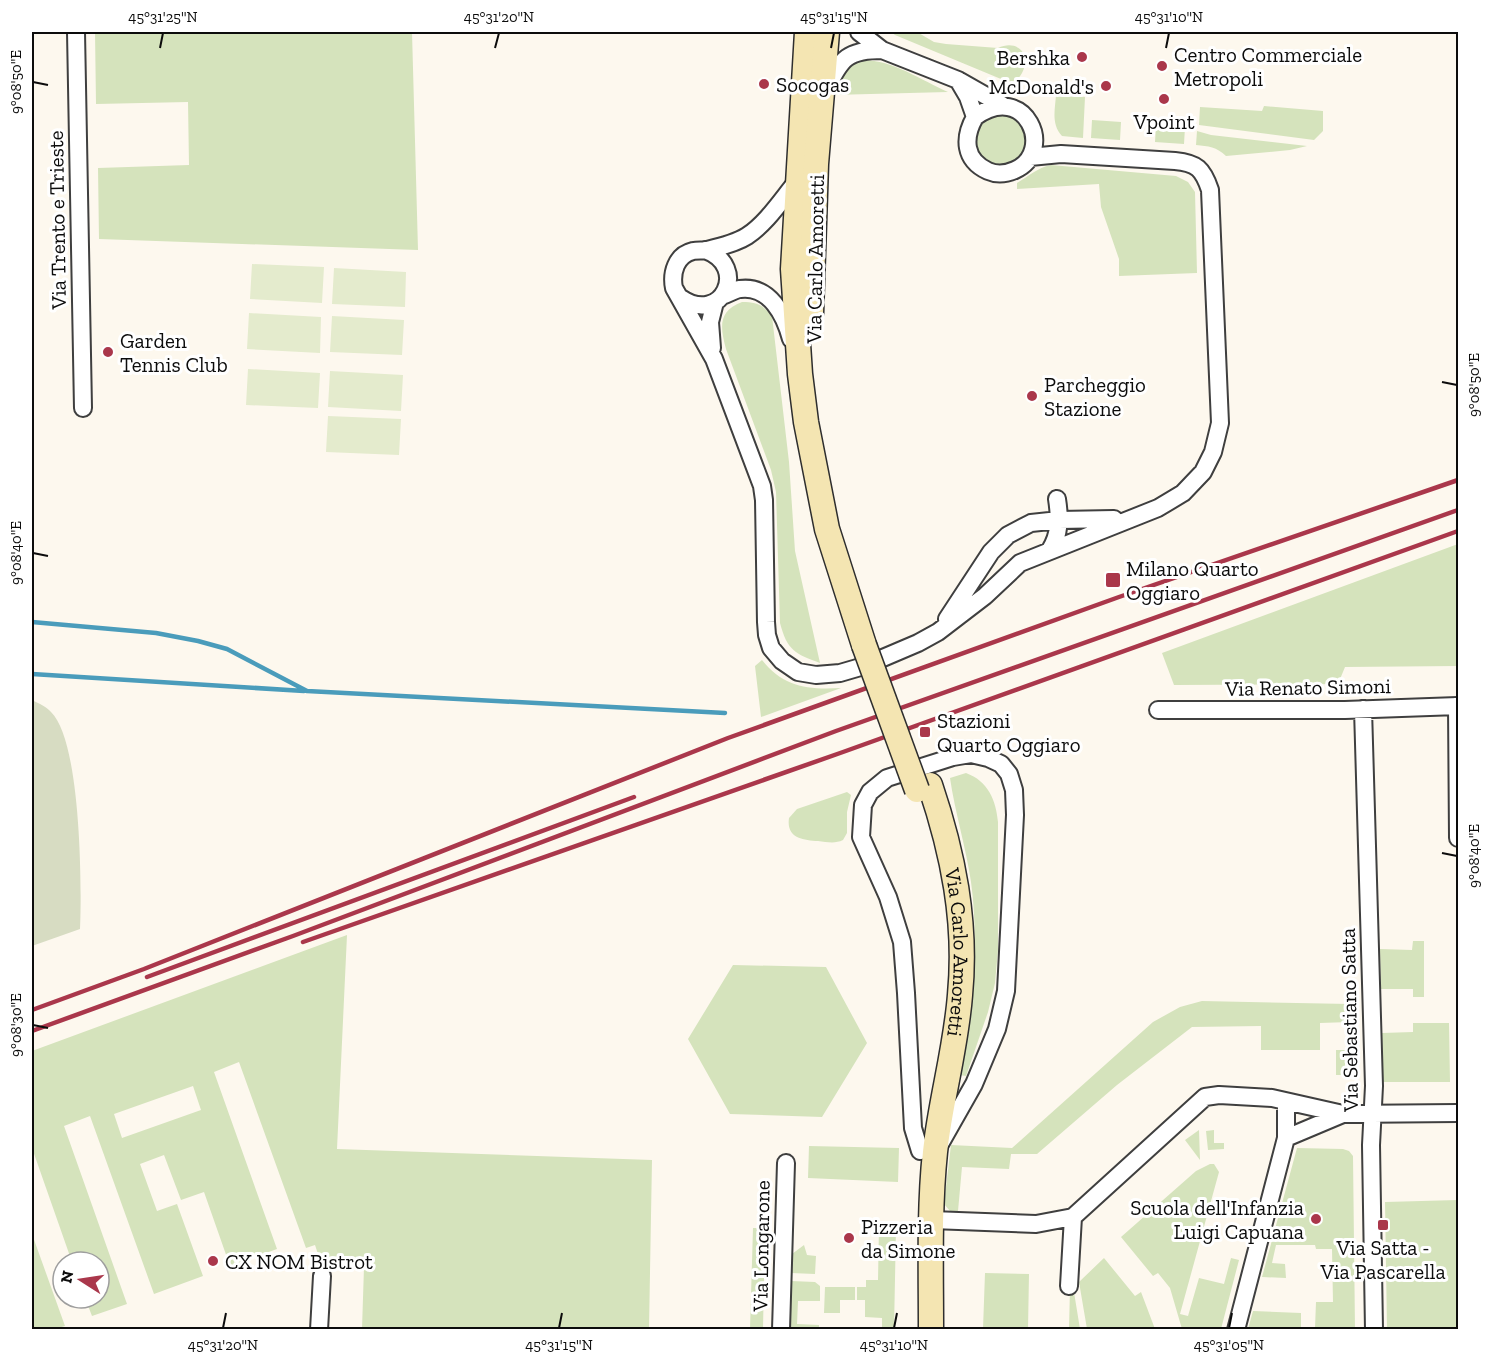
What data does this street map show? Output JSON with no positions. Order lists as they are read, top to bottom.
{
  "streets": {
    "street": [
      "Via Trento e Trieste",
      "Via Carlo Amoretti",
      "Via Renato Simoni",
      "Via Sebastiano Satta",
      "Via Longarone"
    ]
  },
  "crossings": [
    ["Via Renato Simoni", "Via Sebastiano Satta"]
  ],
  "places": {
    "other": [
      "Bershka",
      "Centro Commerciale Metropoli",
      "Socogas",
      "McDonald's",
      "Vpoint",
      "Garden Tennis Club",
      "Parcheggio Stazione",
      "Scuola dell'Infanzia Luigi Capuana",
      "Pizzeria da Simone",
      "CX NOM Bistrot"
    ],
    "transit": ["Milano Quarto Oggiaro", "Stazioni Quarto Oggiaro", "Via Satta - Via Pascarella"]
  },
  "north": "left",
  "coordinates": [
    "45°31'25\"N",
    "45°31'20\"N",
    "45°31'15\"N",
    "45°31'10\"N",
    "9°08'50\"E",
    "9°08'40\"E",
    "9°08'30\"E",
    "45°31'05\"N"
  ]
}
